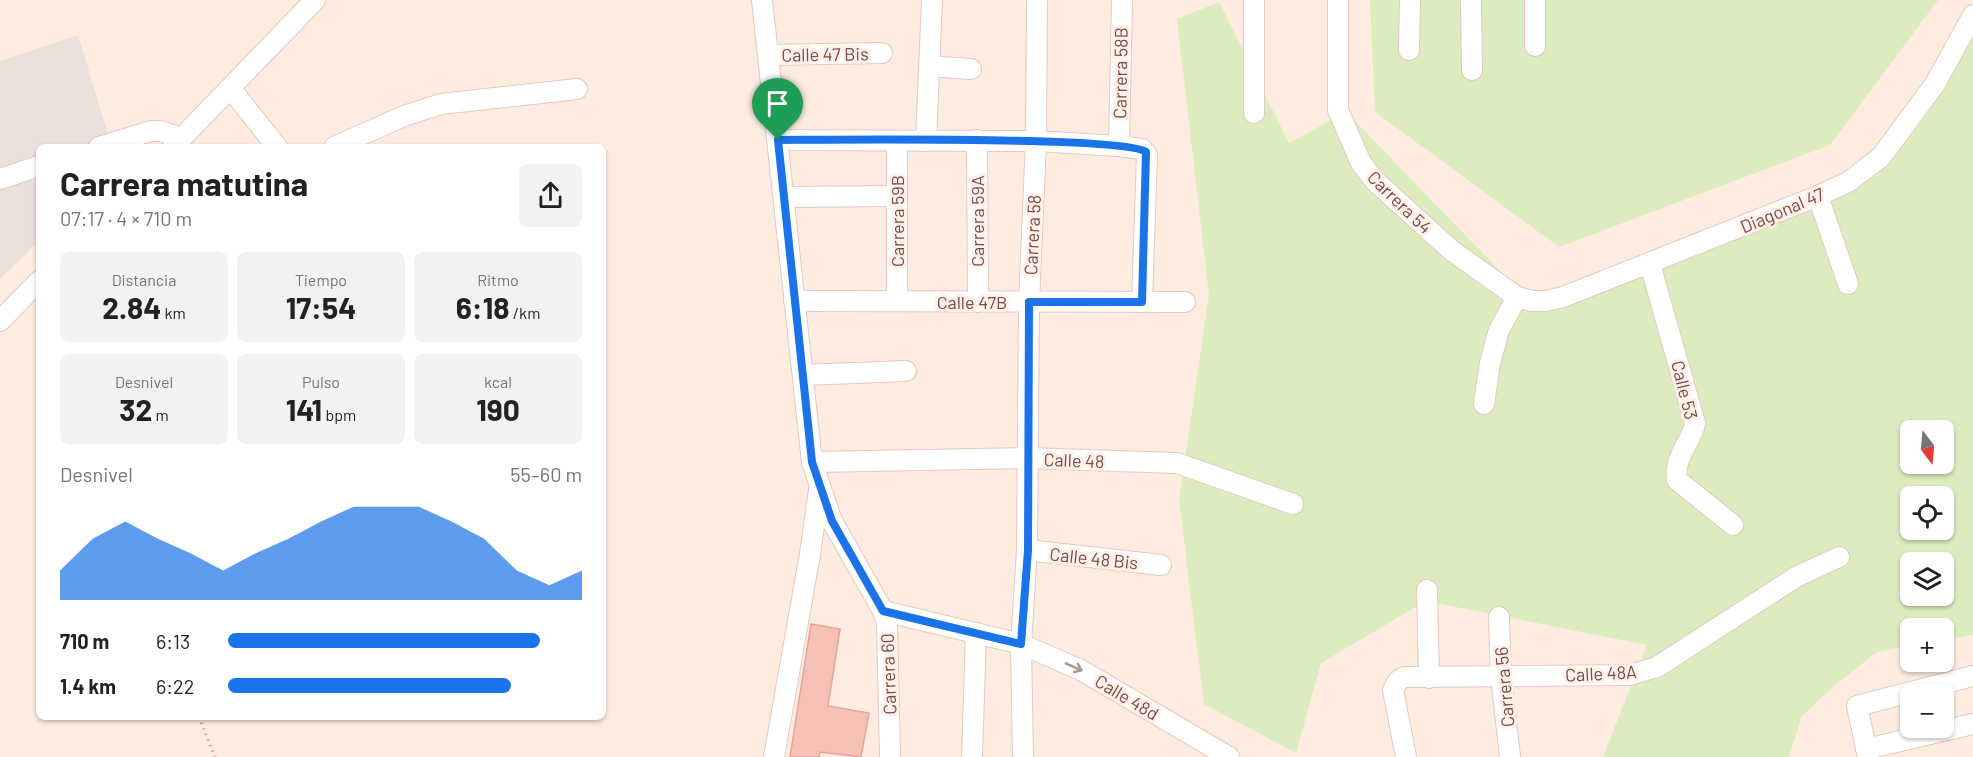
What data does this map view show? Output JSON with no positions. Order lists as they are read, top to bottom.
{
  "streets": {
    "street": [
      "Calle 47 Bis",
      "Carrera 58B",
      "Carrera 54",
      "Diagonal 47",
      "Carrera 59B",
      "Carrera 59A",
      "Carrera 58",
      "Calle 47B",
      "Calle 53",
      "Calle 48",
      "Calle 48 Bis",
      "Calle 48A",
      "Carrera 60",
      "Carrera 56",
      "Calle 48d"
    ]
  },
  "crossings": [
    ["Calle 47 Bis", "Carrera 60"],
    ["Carrera 54", "Diagonal 47"],
    ["Diagonal 47", "Calle 53"],
    ["Carrera 59B", "Calle 47B"],
    ["Carrera 59A", "Calle 47B"],
    ["Carrera 58", "Calle 47B"],
    ["Carrera 58", "Calle 48"],
    ["Carrera 58", "Calle 48 Bis"],
    ["Carrera 58", "Calle 48d"],
    ["Calle 47B", "Carrera 60"],
    ["Calle 48", "Carrera 60"],
    ["Calle 48A", "Carrera 56"]
  ],
  "one_way": ["Calle 48d"],
  "north": "bottom",
  "page": {
    "heading": ["Carrera matutina", "07:17 · 4 × 710 m"],
    "stats": [
      ["Distancia", "2.84 km"],
      ["Tiempo", "17:54"],
      ["Ritmo", "6:18 /km"],
      ["Desnivel", "32 m"],
      ["Pulso", "141 bpm"],
      ["kcal", "190"]
    ],
    "map_buttons": ["+", "−"],
    "chart": ["Desnivel", "55–60 m"],
    "list": [
      {
        "name": "710 m",
        "note": "6:13"
      },
      {
        "name": "1.4 km",
        "note": "6:22"
      }
    ]
  }
}
